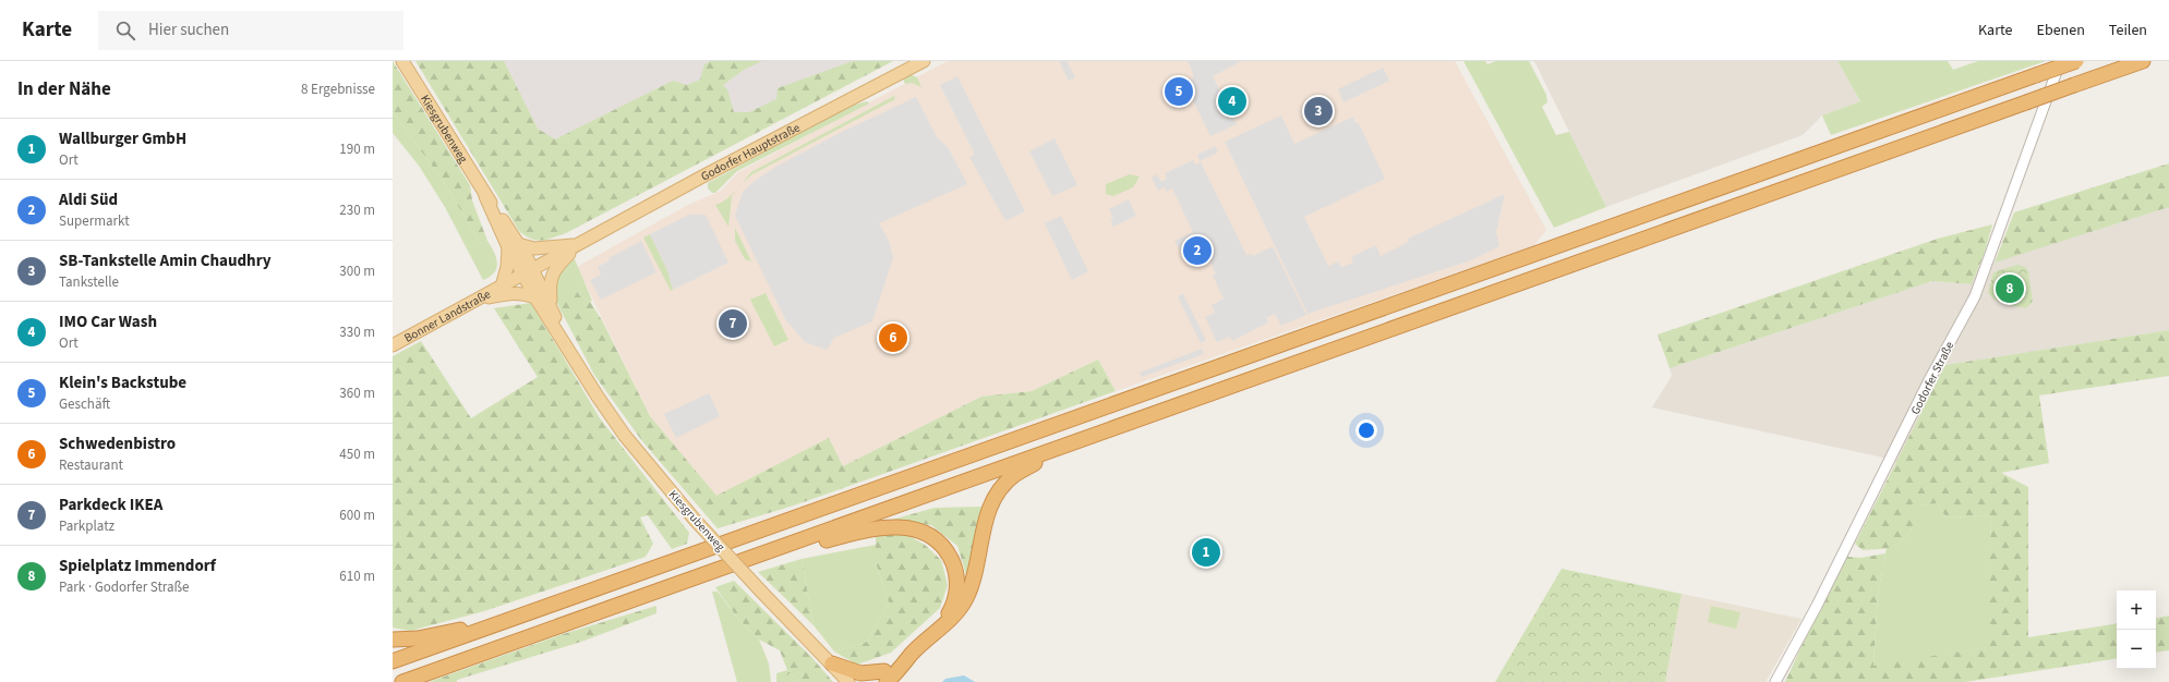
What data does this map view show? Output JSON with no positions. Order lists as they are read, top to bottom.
{
  "streets": {
    "main road": ["Kiesgrubenweg", "Godorfer Hauptstraße", "Bonner Landstraße"],
    "street": ["Godorfer Straße"]
  },
  "crossings": [
    ["Kiesgrubenweg", "Godorfer Hauptstraße"],
    ["Kiesgrubenweg", "Bonner Landstraße"],
    ["Godorfer Hauptstraße", "Bonner Landstraße"]
  ],
  "page": {
    "header": "Karte",
    "search": "Hier suchen",
    "nav": ["Karte", "Ebenen", "Teilen"],
    "heading": ["In der Nähe", "8 Ergebnisse"],
    "pins": [
      "5",
      "4",
      "3",
      "2",
      "8",
      "7",
      "6",
      "1"
    ],
    "list": [
      {
        "mark": "1",
        "name": "Wallburger GmbH",
        "note": "Ort",
        "value": "190 m"
      },
      {
        "mark": "2",
        "name": "Aldi Süd",
        "note": "Supermarkt",
        "value": "230 m"
      },
      {
        "mark": "3",
        "name": "SB-Tankstelle Amin Chaudhry",
        "note": "Tankstelle",
        "value": "300 m"
      },
      {
        "mark": "4",
        "name": "IMO Car Wash",
        "note": "Ort",
        "value": "330 m"
      },
      {
        "mark": "5",
        "name": "Klein's Backstube",
        "note": "Geschäft",
        "value": "360 m"
      },
      {
        "mark": "6",
        "name": "Schwedenbistro",
        "note": "Restaurant",
        "value": "450 m"
      },
      {
        "mark": "7",
        "name": "Parkdeck IKEA",
        "note": "Parkplatz",
        "value": "600 m"
      },
      {
        "mark": "8",
        "name": "Spielplatz Immendorf",
        "note": "Park · Godorfer Straße",
        "value": "610 m"
      }
    ],
    "map_buttons": ["+", "−"]
  }
}
